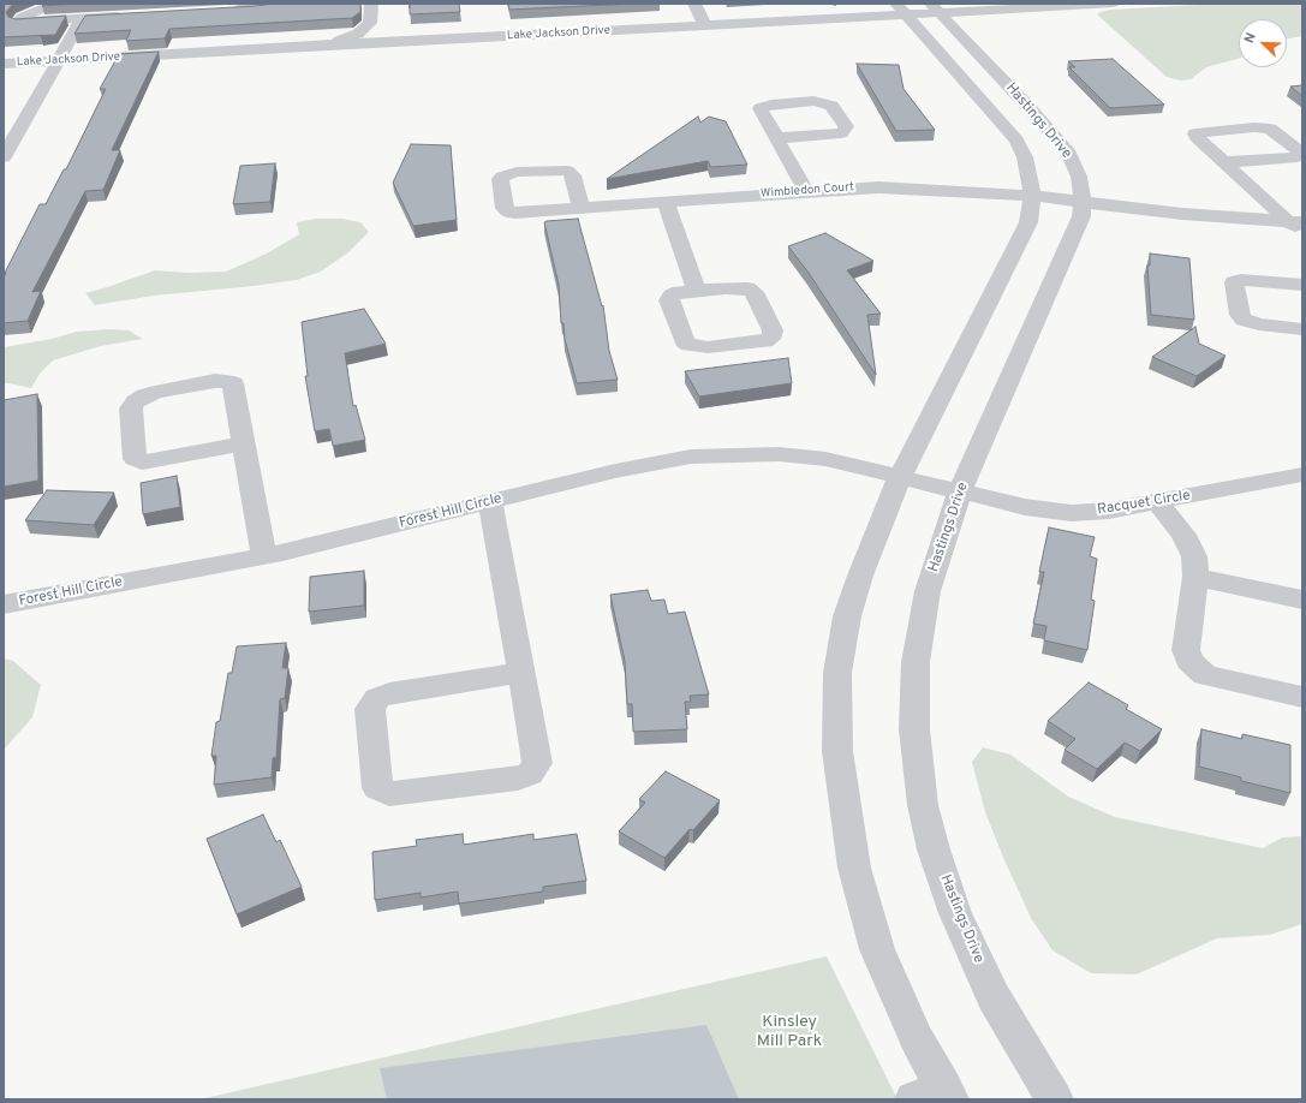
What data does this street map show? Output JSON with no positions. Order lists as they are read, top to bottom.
{
  "streets": {
    "street": [
      "Lake Jackson Drive",
      "Hastings Drive",
      "Wimbledon Court",
      "Racquet Circle",
      "Forest Hill Circle"
    ]
  },
  "crossings": [
    ["Lake Jackson Drive", "Hastings Drive"],
    ["Hastings Drive", "Wimbledon Court"],
    ["Hastings Drive", "Racquet Circle"],
    ["Hastings Drive", "Forest Hill Circle"],
    ["Racquet Circle", "Forest Hill Circle"]
  ],
  "parks": ["Kinsley Mill Park"],
  "north": "top left"
}
